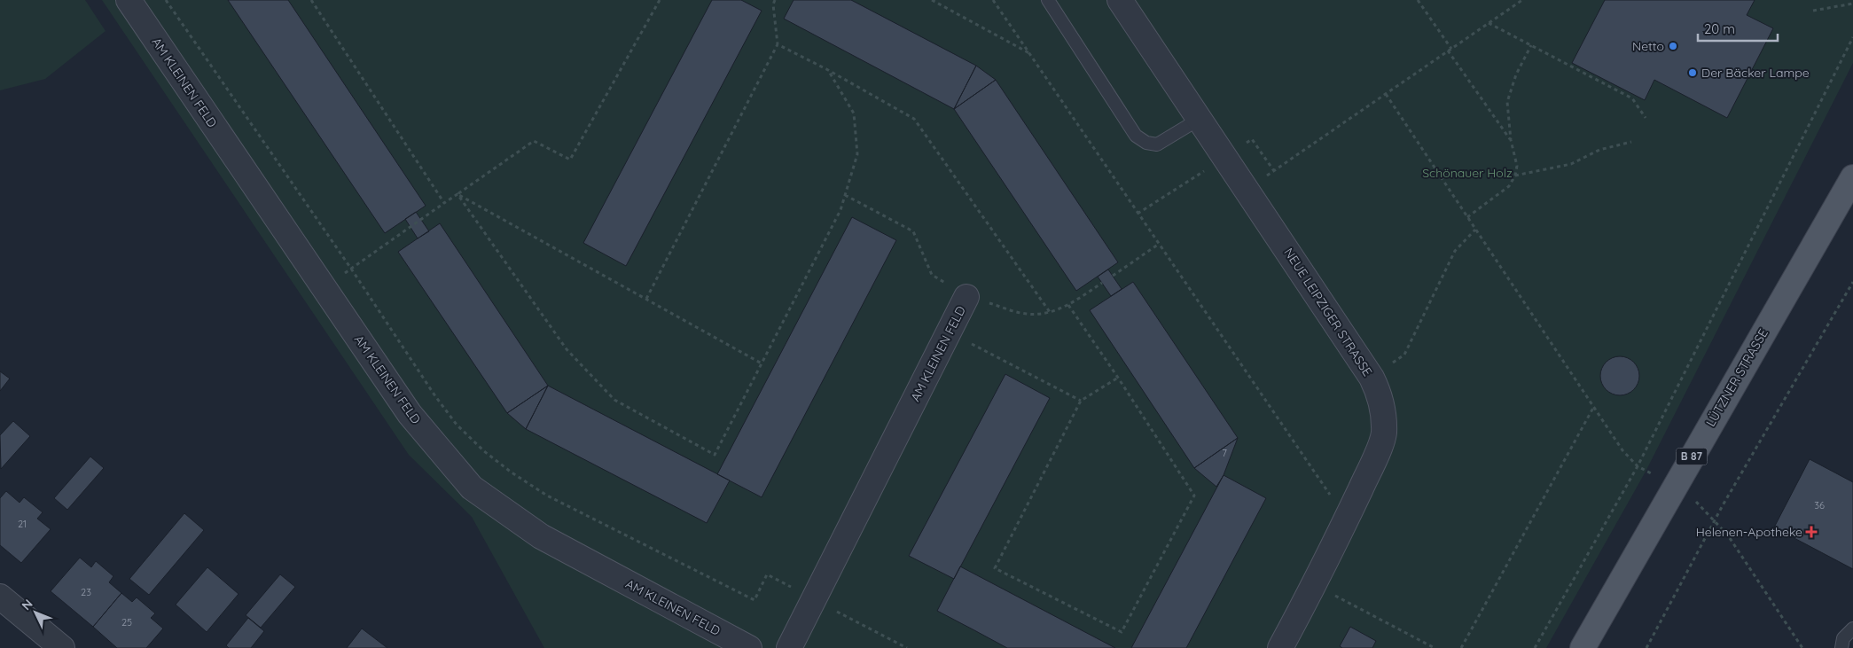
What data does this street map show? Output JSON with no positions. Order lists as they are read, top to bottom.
{
  "streets": {
    "main road": ["LÜTZNER STRASSE", "B 87"],
    "street": ["AM KLEINEN FELD", "NEUE LEIPZIGER STRASSE"]
  },
  "parks": ["Schönauer Holz"],
  "places": {
    "other": ["Netto", "Der Bäcker Lampe"],
    "health": ["Helenen-Apotheke"]
  },
  "house_numbers": [
    "7",
    "36",
    "21",
    "23",
    "25"
  ],
  "scale_bar": "20 m",
  "north": "top left"
}
